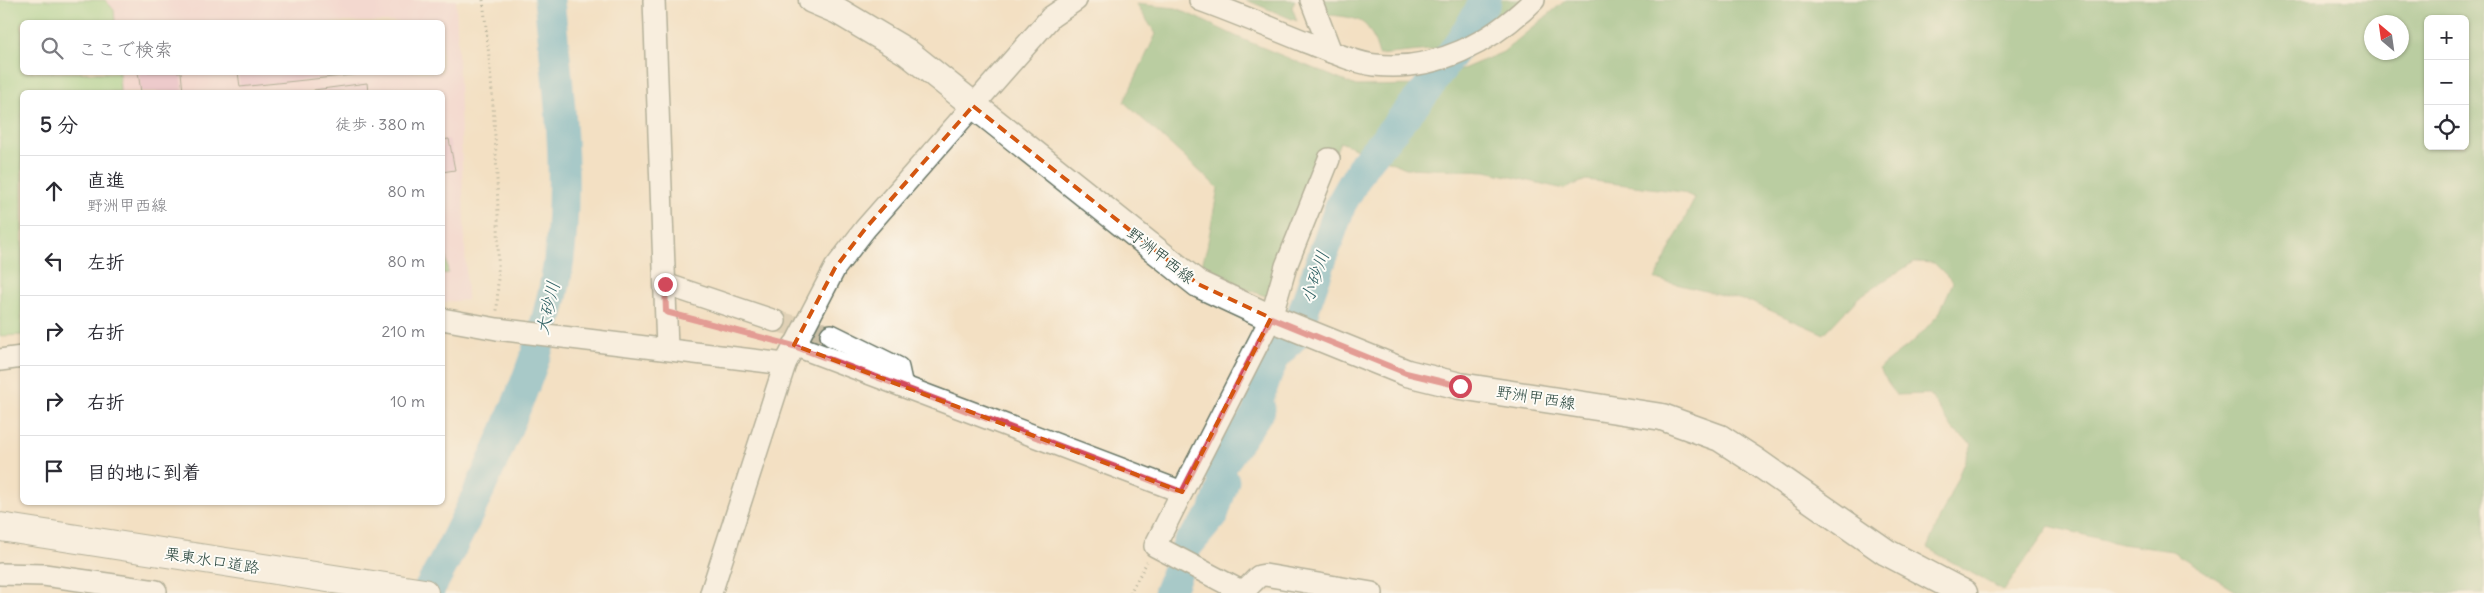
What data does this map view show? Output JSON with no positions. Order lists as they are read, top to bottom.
{
  "streets": {
    "highway": ["栗東水口道路"],
    "main road": ["野洲甲西線"]
  },
  "water": ["小砂川", "大砂川"],
  "north": "top left",
  "page": {
    "map_buttons": ["+", "−"],
    "search": "ここで検索",
    "heading": ["5 分", "徒歩 · 380 m"],
    "list": [
      ["直進", "野洲甲西線", "80 m"],
      ["左折", "80 m"],
      ["右折", "210 m"],
      ["右折", "10 m"],
      "目的地に到着"
    ]
  }
}
